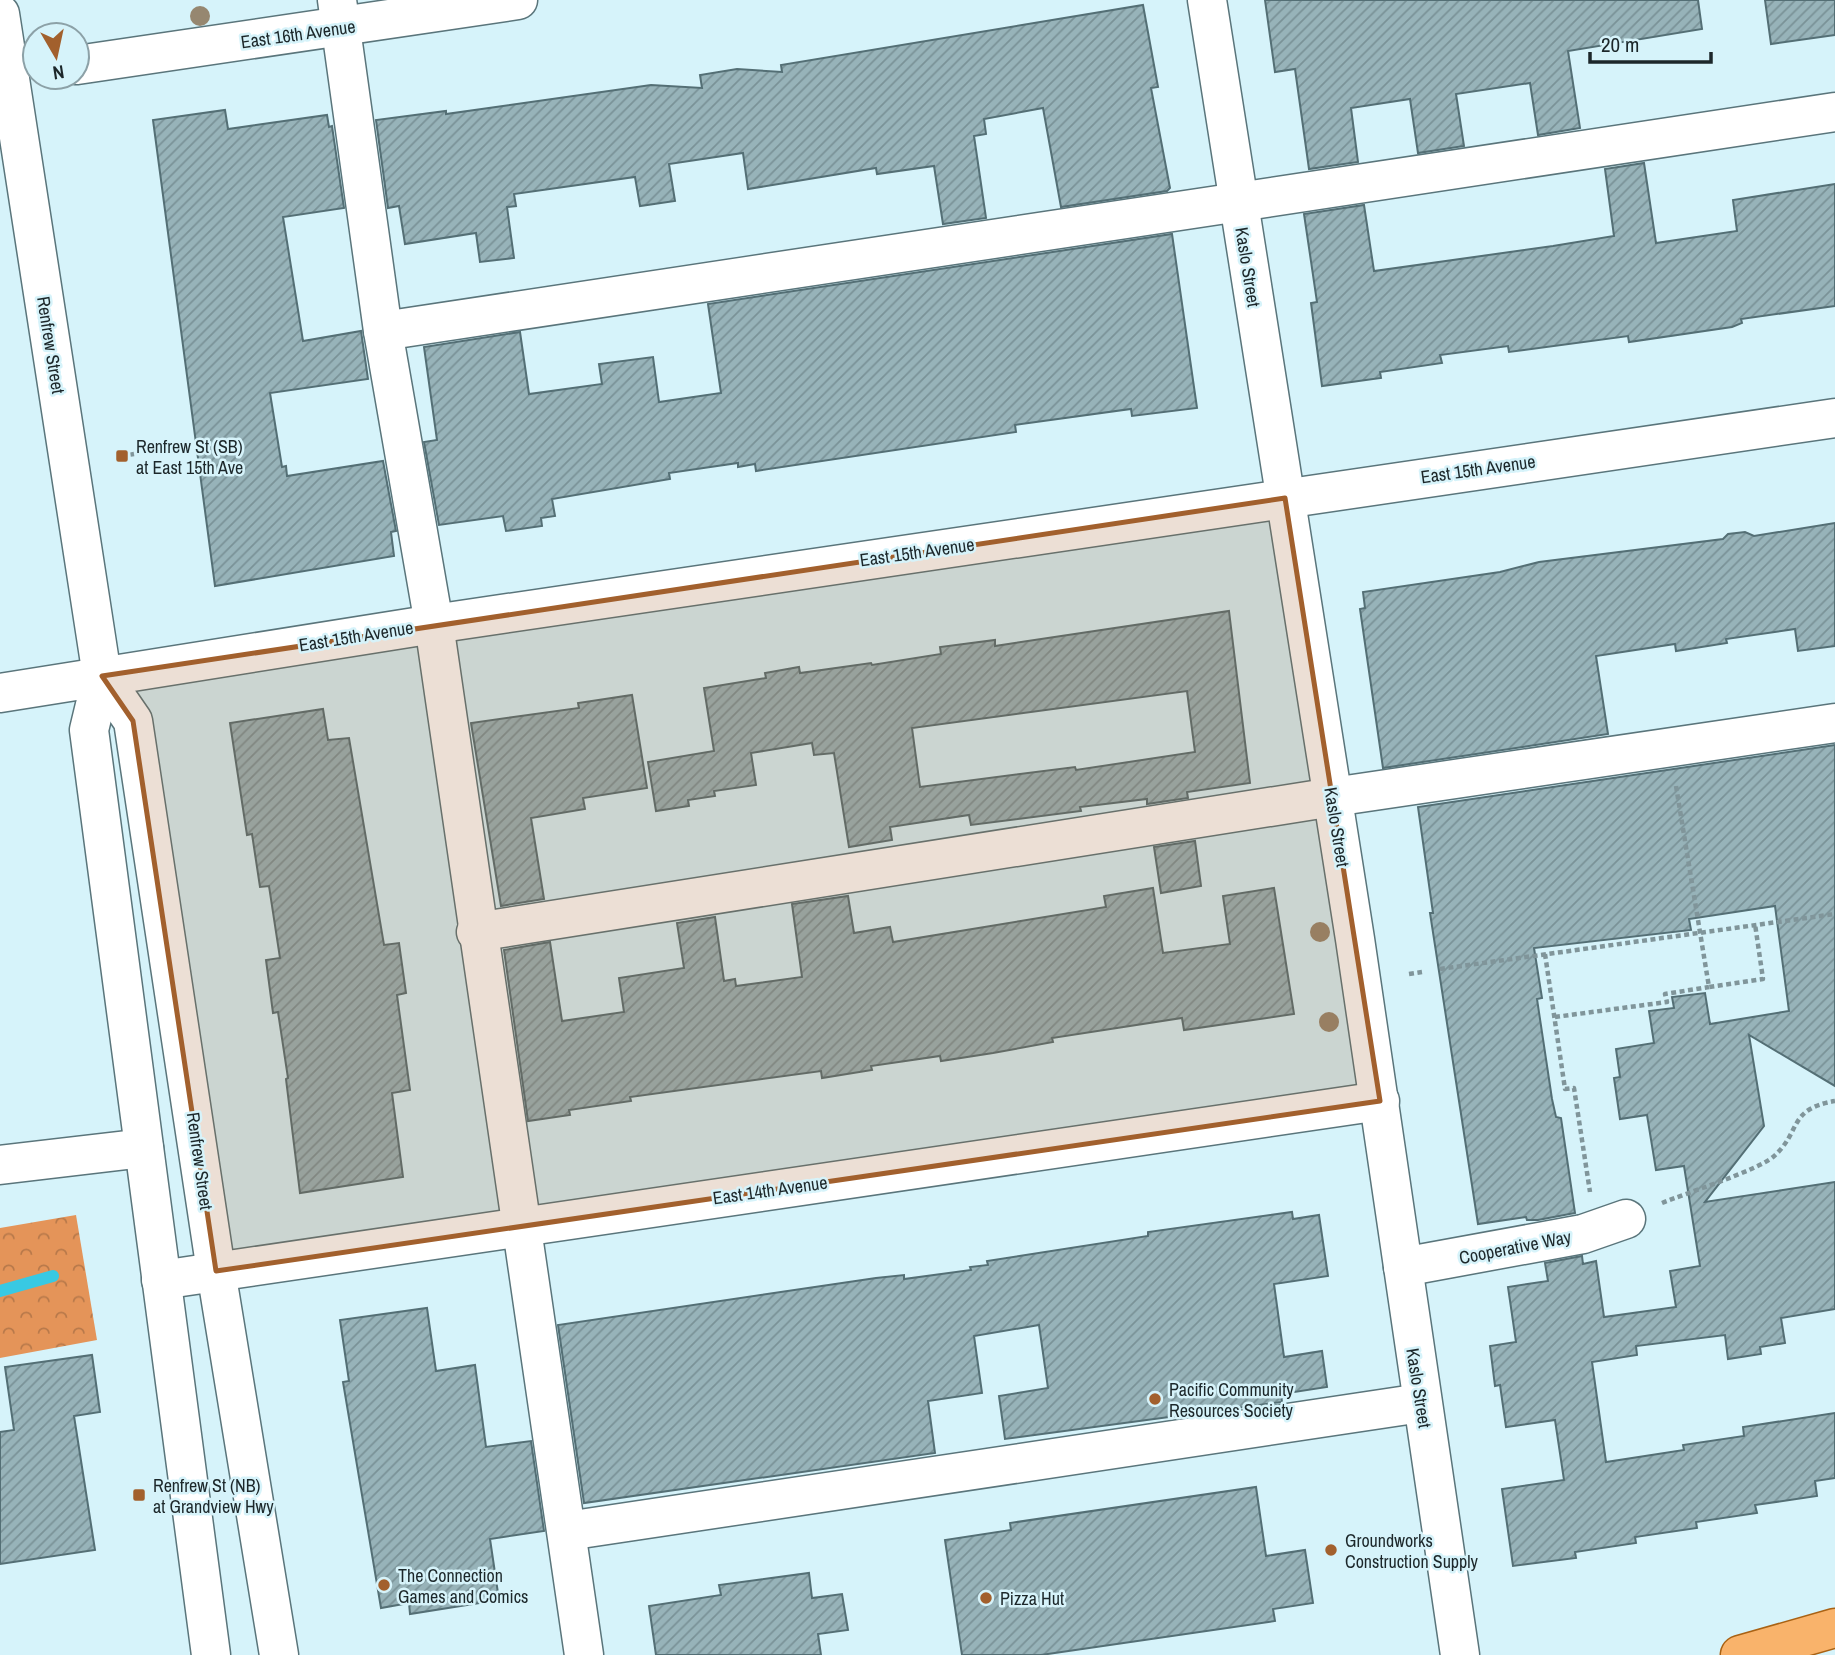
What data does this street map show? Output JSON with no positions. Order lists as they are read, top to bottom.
{
  "streets": {
    "street": [
      "East 16th Avenue",
      "Kaslo Street",
      "Renfrew Street",
      "East 15th Avenue",
      "East 14th Avenue",
      "Cooperative Way"
    ]
  },
  "crossings": [
    ["Kaslo Street", "East 15th Avenue"],
    ["Kaslo Street", "East 14th Avenue"],
    ["Kaslo Street", "Cooperative Way"],
    ["Renfrew Street", "East 15th Avenue"],
    ["Renfrew Street", "East 14th Avenue"]
  ],
  "places": {
    "transit": ["Renfrew St (SB) at East 15th Ave", "Renfrew St (NB) at Grandview Hwy"],
    "other": [
      "Pacific Community Resources Society",
      "Groundworks Construction Supply",
      "The Connection Games and Comics",
      "Pizza Hut"
    ]
  },
  "scale_bar": "20 m",
  "north": "bottom"
}
